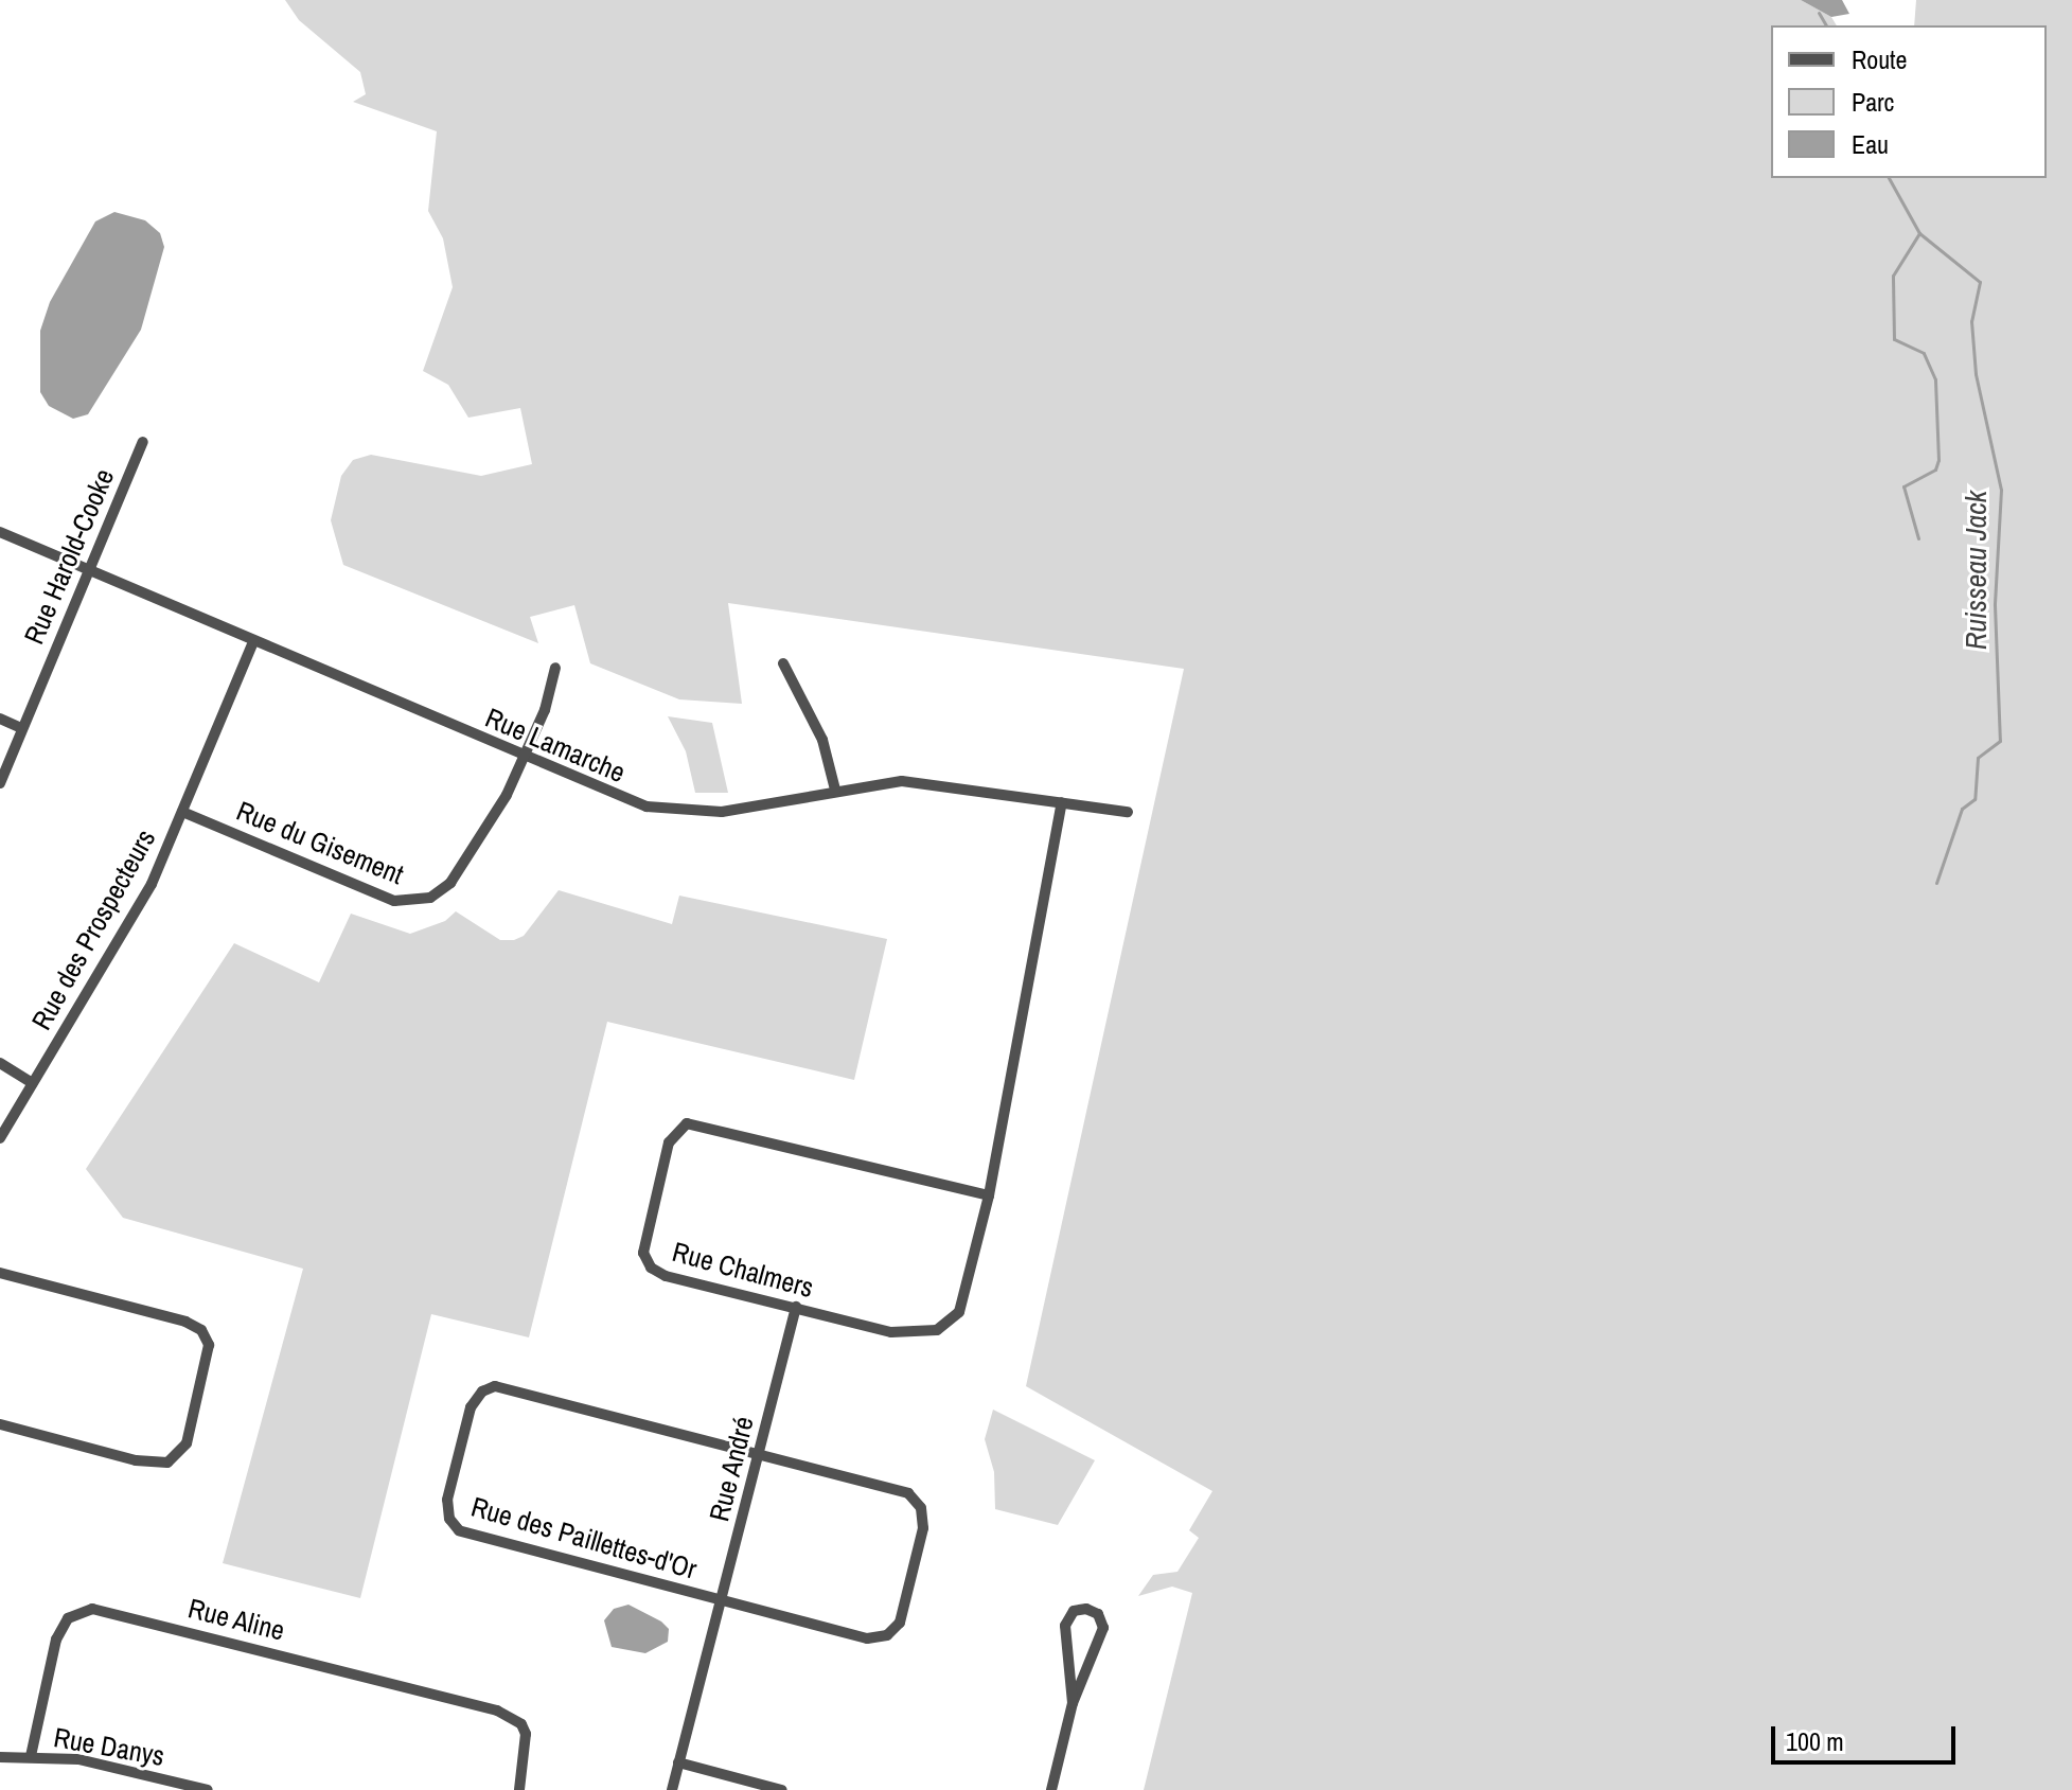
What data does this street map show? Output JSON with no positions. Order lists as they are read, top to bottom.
{
  "streets": {
    "street": [
      "Rue Harold-Cooke",
      "Rue Lamarche",
      "Rue du Gisement",
      "Rue des Prospecteurs",
      "Rue Chalmers",
      "Rue André",
      "Rue des Paillettes-d'Or",
      "Rue Aline",
      "Rue Danys"
    ]
  },
  "crossings": [
    ["Rue Harold-Cooke", "Rue Lamarche"],
    ["Rue Lamarche", "Rue du Gisement"],
    ["Rue Lamarche", "Rue des Prospecteurs"],
    ["Rue Lamarche", "Rue Chalmers"],
    ["Rue du Gisement", "Rue des Prospecteurs"],
    ["Rue Chalmers", "Rue André"],
    ["Rue André", "Rue des Paillettes-d'Or"],
    ["Rue Aline", "Rue Danys"]
  ],
  "water": ["Ruisseau Jack"],
  "legend": ["Route", "Parc", "Eau"],
  "scale_bar": "100 m"
}
